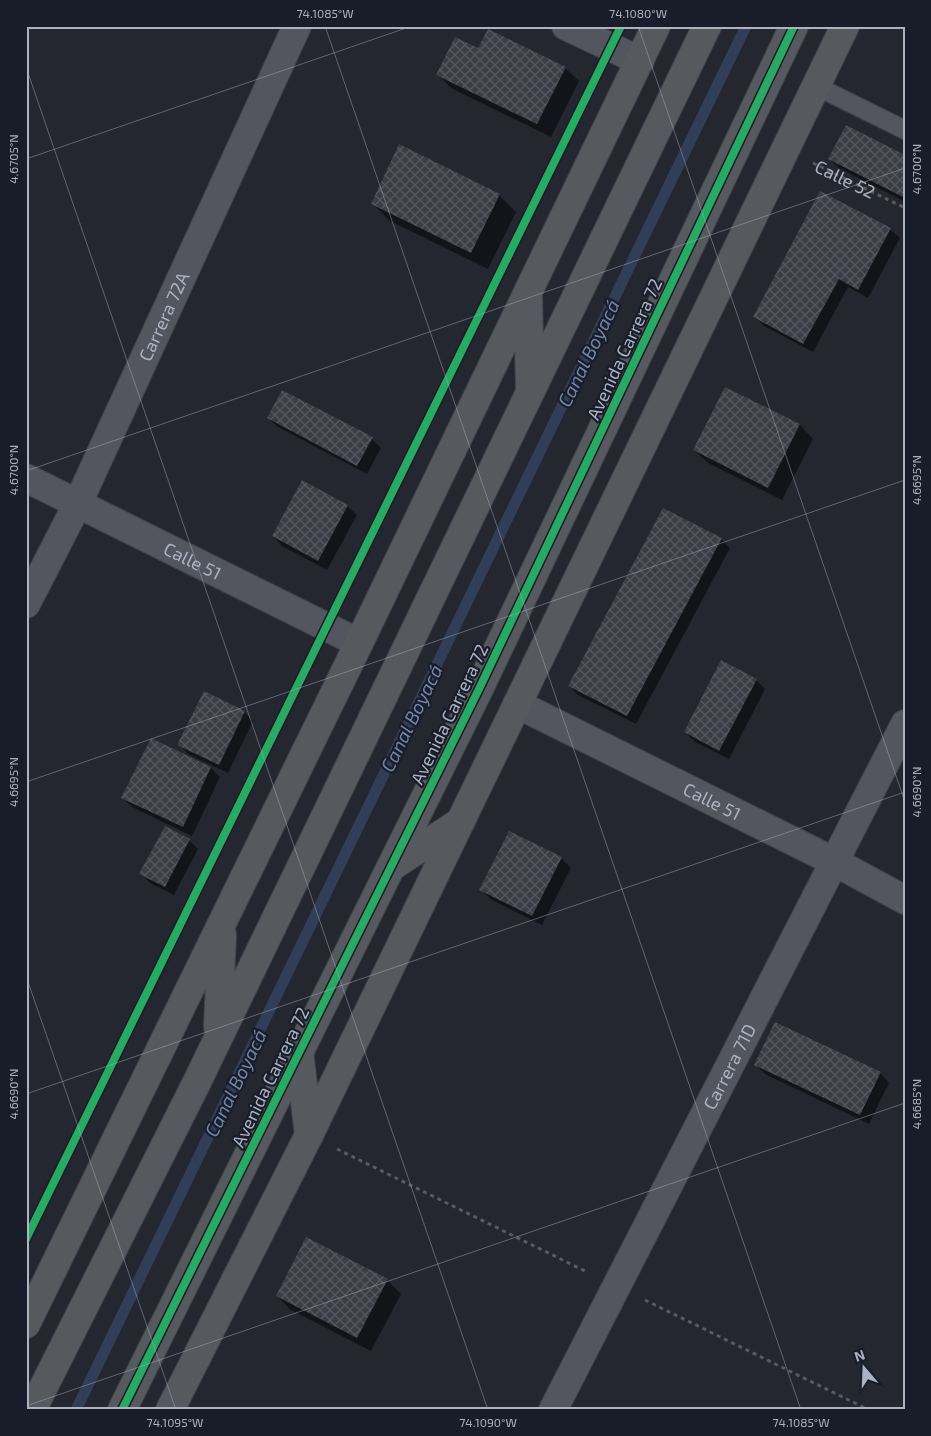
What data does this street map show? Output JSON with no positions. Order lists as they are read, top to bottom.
{
  "streets": {
    "highway": ["Avenida Carrera 72"],
    "street": ["Carrera 72A", "Calle 51", "Carrera 71D"],
    "path": ["Calle 52"]
  },
  "crossings": [
    ["Carrera 72A", "Calle 51"],
    ["Calle 51", "Carrera 71D"]
  ],
  "water": ["Canal Boyacá"],
  "north": "top",
  "coordinates": [
    "74.1085°W",
    "74.1080°W",
    "4.6705°N",
    "4.6700°N",
    "4.6695°N",
    "4.6690°N",
    "4.6685°N",
    "74.1095°W",
    "74.1090°W"
  ]
}
